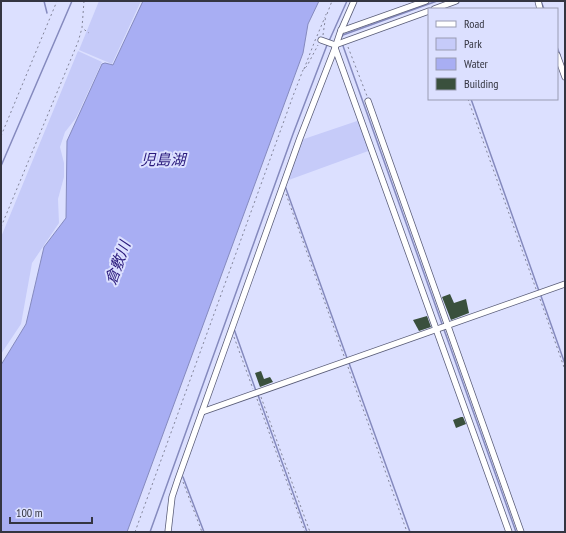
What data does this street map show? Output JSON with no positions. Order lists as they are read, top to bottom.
{
  "water": ["児島湖", "倉敷川"],
  "legend": [
    "Road",
    "Park",
    "Water",
    "Building"
  ],
  "scale_bar": "100 m"
}
